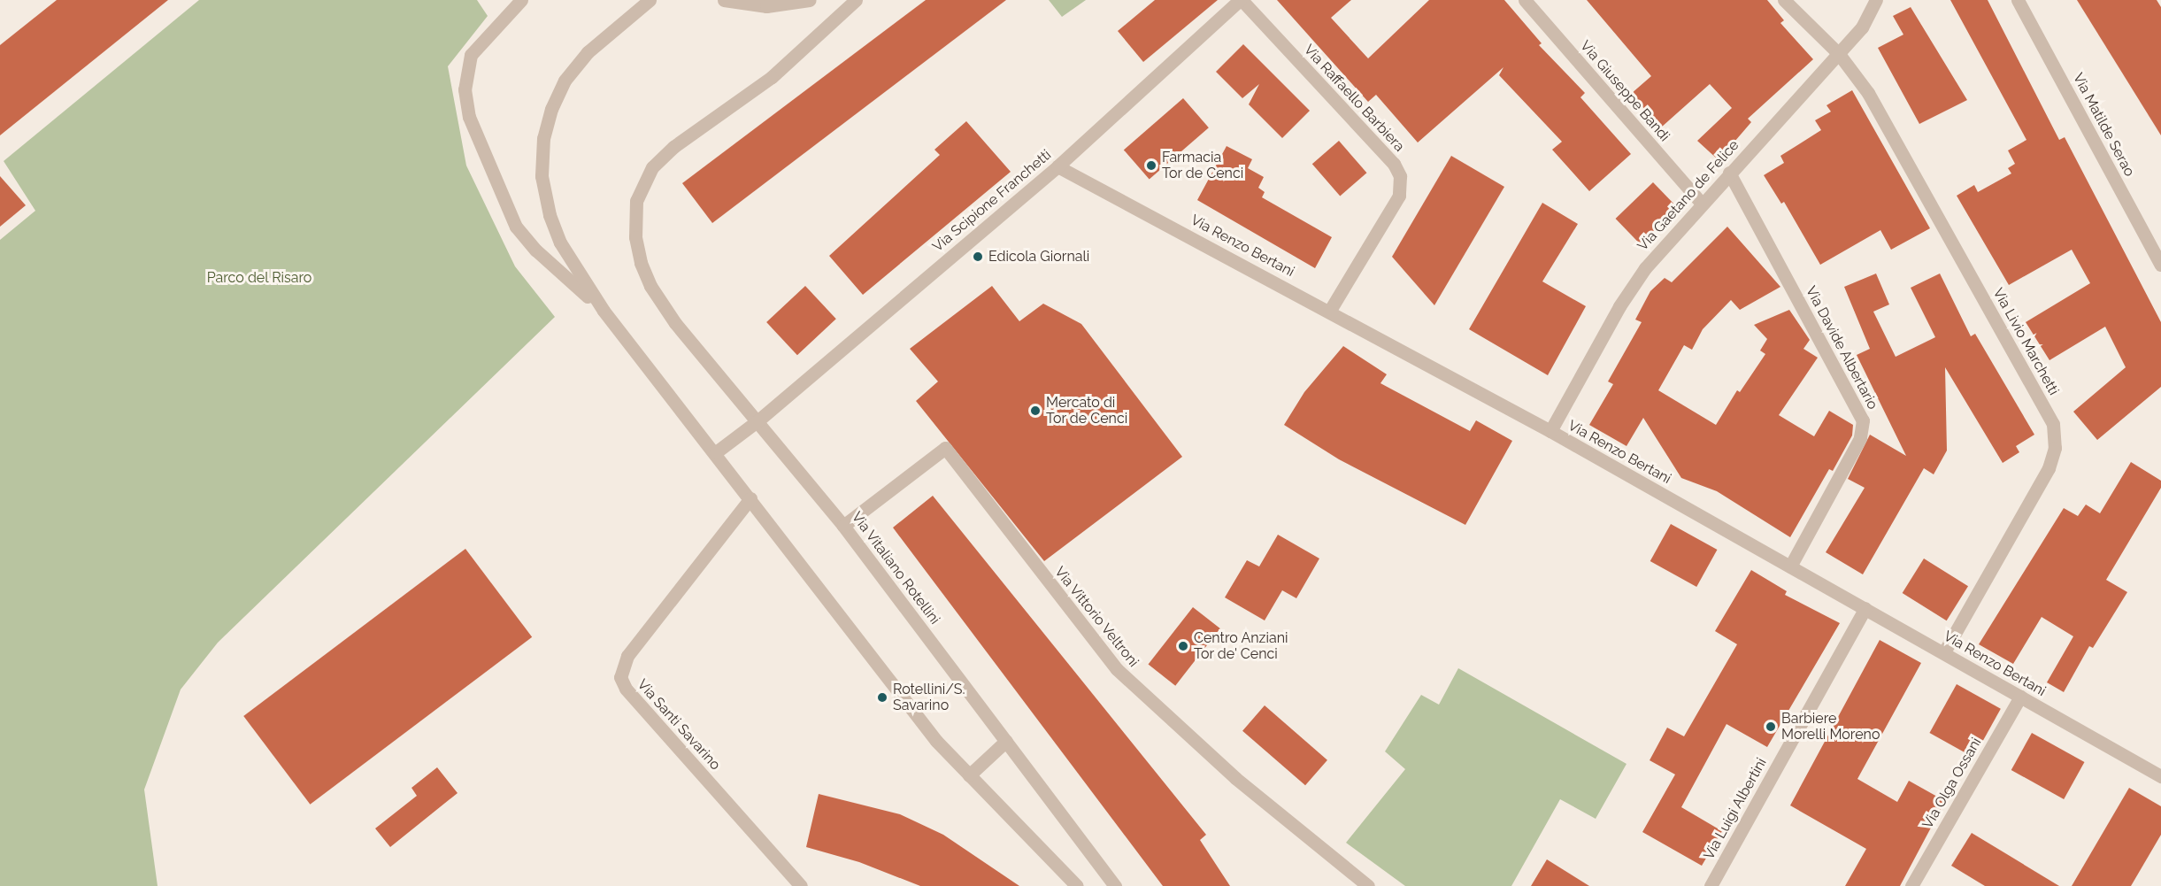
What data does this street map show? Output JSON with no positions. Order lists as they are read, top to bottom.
{
  "streets": {
    "street": [
      "Via Giuseppe Bandi",
      "Via Raffaello Barbiera",
      "Via Matilde Serao",
      "Via Gaetano de Felice",
      "Via Scipione Franchetti",
      "Via Renzo Bertani",
      "Via Livio Marchetti",
      "Via Davide Albertario",
      "Via Vitaliano Rotellini",
      "Via Vittorio Veltroni",
      "Via Santi Savarino",
      "Via Olga Ossani",
      "Via Luigi Albertini"
    ]
  },
  "crossings": [
    ["Via Giuseppe Bandi", "Via Gaetano de Felice"],
    ["Via Raffaello Barbiera", "Via Scipione Franchetti"],
    ["Via Raffaello Barbiera", "Via Renzo Bertani"],
    ["Via Gaetano de Felice", "Via Renzo Bertani"],
    ["Via Gaetano de Felice", "Via Livio Marchetti"],
    ["Via Gaetano de Felice", "Via Davide Albertario"],
    ["Via Scipione Franchetti", "Via Renzo Bertani"],
    ["Via Scipione Franchetti", "Via Vitaliano Rotellini"],
    ["Via Renzo Bertani", "Via Livio Marchetti"],
    ["Via Renzo Bertani", "Via Davide Albertario"],
    ["Via Renzo Bertani", "Via Olga Ossani"],
    ["Via Renzo Bertani", "Via Luigi Albertini"],
    ["Via Vitaliano Rotellini", "Via Vittorio Veltroni"]
  ],
  "parks": ["Parco del Risaro"],
  "places": [
    "Farmacia Tor de Cenci",
    "Edicola Giornali",
    "Mercato di Tor de Cenci",
    "Centro Anziani Tor de' Cenci",
    "Rotellini/S. Savarino",
    "Barbiere Morelli Moreno"
  ]
}
